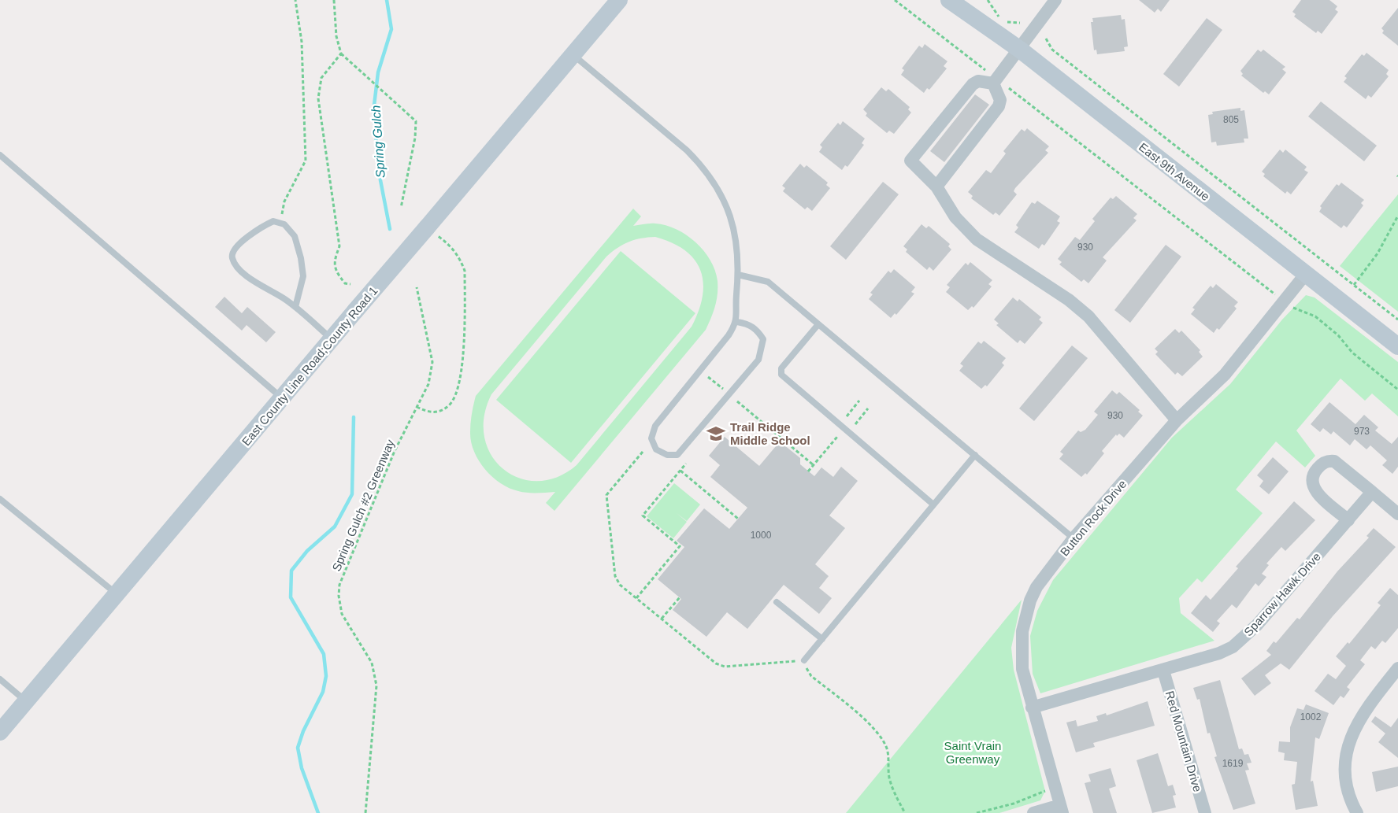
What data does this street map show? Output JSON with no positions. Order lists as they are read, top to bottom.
{
  "streets": {
    "main road": ["East 9th Avenue", "East County Line Road;County Road 1"],
    "street": ["Button Rock Drive", "Sparrow Hawk Drive", "Red Mountain Drive"],
    "path": ["Spring Gulch #2 Greenway"]
  },
  "crossings": [
    ["East 9th Avenue", "Button Rock Drive"],
    ["Button Rock Drive", "Sparrow Hawk Drive"],
    ["Sparrow Hawk Drive", "Red Mountain Drive"]
  ],
  "water": ["Spring Gulch"],
  "parks": ["Saint Vrain Greenway"],
  "places": {
    "school or university": ["Trail Ridge Middle School"]
  },
  "house_numbers": [
    "805",
    "930",
    "930",
    "973",
    "1000",
    "1002",
    "1619"
  ]
}
